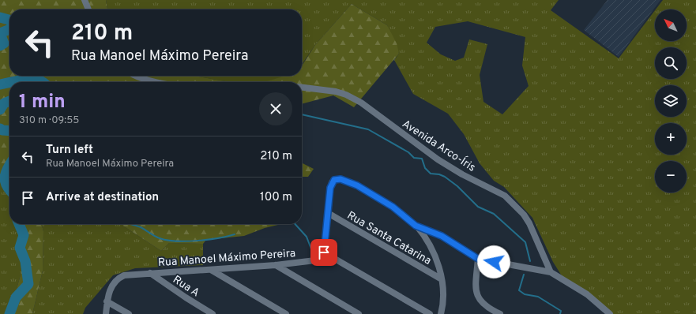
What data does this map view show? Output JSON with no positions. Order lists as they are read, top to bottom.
{
  "streets": {
    "street": [
      "Avenida Arco-Íris",
      "Rua Santa Catarina",
      "Rua Manoel Máximo Pereira",
      "Rua A"
    ]
  },
  "crossings": [
    ["Rua Manoel Máximo Pereira", "Rua A"]
  ],
  "north": "top left",
  "page": {
    "map_buttons": ["+", "−"],
    "turn": ["210 m", "Rua Manoel Máximo Pereira"],
    "heading": ["1 min", "310 m · 09:55"],
    "list": [
      {
        "name": "Turn left",
        "note": "Rua Manoel Máximo Pereira",
        "value": "210 m"
      },
      {
        "name": "Arrive at destination",
        "value": "100 m"
      }
    ]
  }
}
